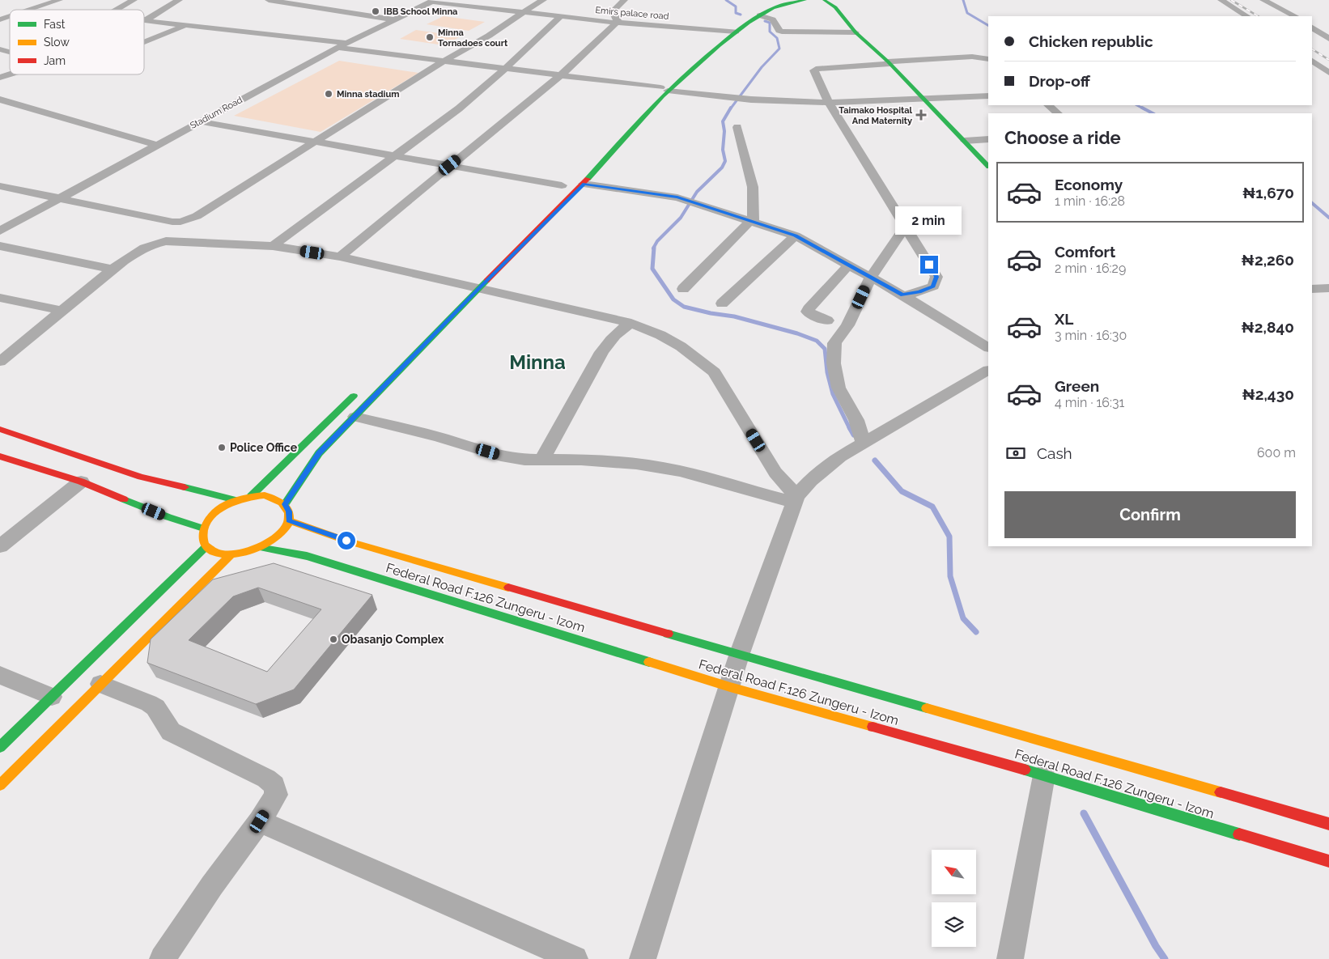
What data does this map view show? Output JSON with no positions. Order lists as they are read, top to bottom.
{
  "streets": {
    "main road": ["Federal Road F.126 Zungeru - Izom"],
    "street": ["Emirs palace road", "Stadium Road"]
  },
  "crossings": [
    ["Emirs palace road", "Stadium Road"]
  ],
  "districts": ["Minna"],
  "places": {
    "other": [
      "IBB School Minna",
      "Minna Tornadoes court",
      "Minna stadium",
      "Police Office",
      "Obasanjo Complex"
    ],
    "health": ["Taimako Hospital And Maternity"]
  },
  "legend": ["Fast", "Slow", "Jam"],
  "north": "top left",
  "page": {
    "banner": ["Chicken republic", "Drop-off"],
    "heading": "Choose a ride",
    "list": [
      {
        "name": "Economy",
        "note": "1 min · 16:28",
        "value": "₦1,670"
      },
      {
        "name": "Comfort",
        "note": "2 min · 16:29",
        "value": "₦2,260"
      },
      {
        "name": "XL",
        "note": "3 min · 16:30",
        "value": "₦2,840"
      },
      {
        "name": "Green",
        "note": "4 min · 16:31",
        "value": "₦2,430"
      }
    ],
    "bubble": "2 min",
    "pay": ["Cash", "600 m"],
    "buttons": "Confirm"
  }
}
